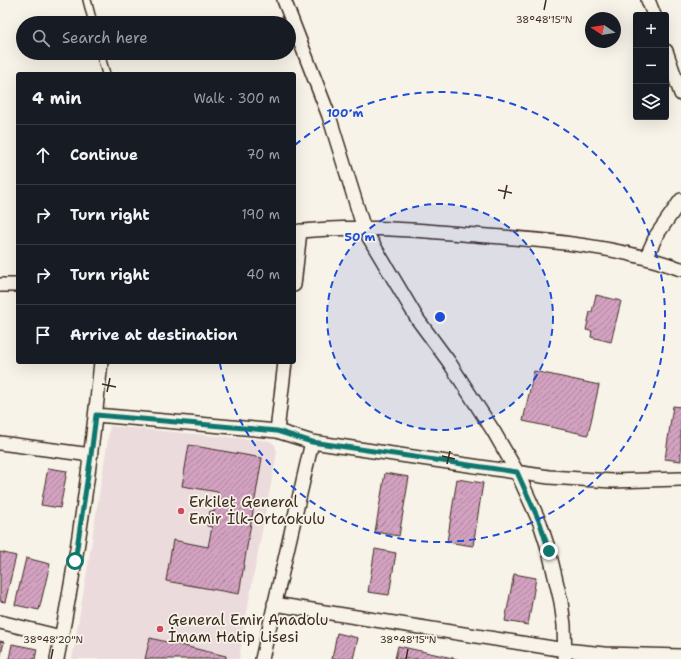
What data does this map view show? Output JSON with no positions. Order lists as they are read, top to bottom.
{
  "places": ["Erkilet General Emir İlk-Ortaokulu", "General Emir Anadolu İmam Hatip Lisesi"],
  "north": "left",
  "page": {
    "map_buttons": ["+", "−"],
    "search": "Search here",
    "heading": ["4 min", "Walk · 300 m"],
    "list": [
      ["Continue", "70 m"],
      ["Turn right", "190 m"],
      ["Turn right", "40 m"],
      "Arrive at destination"
    ]
  },
  "coordinates": ["38°48'15\"N", "38°48'20\"N"],
  "rings": ["100 m", "50 m"]
}
